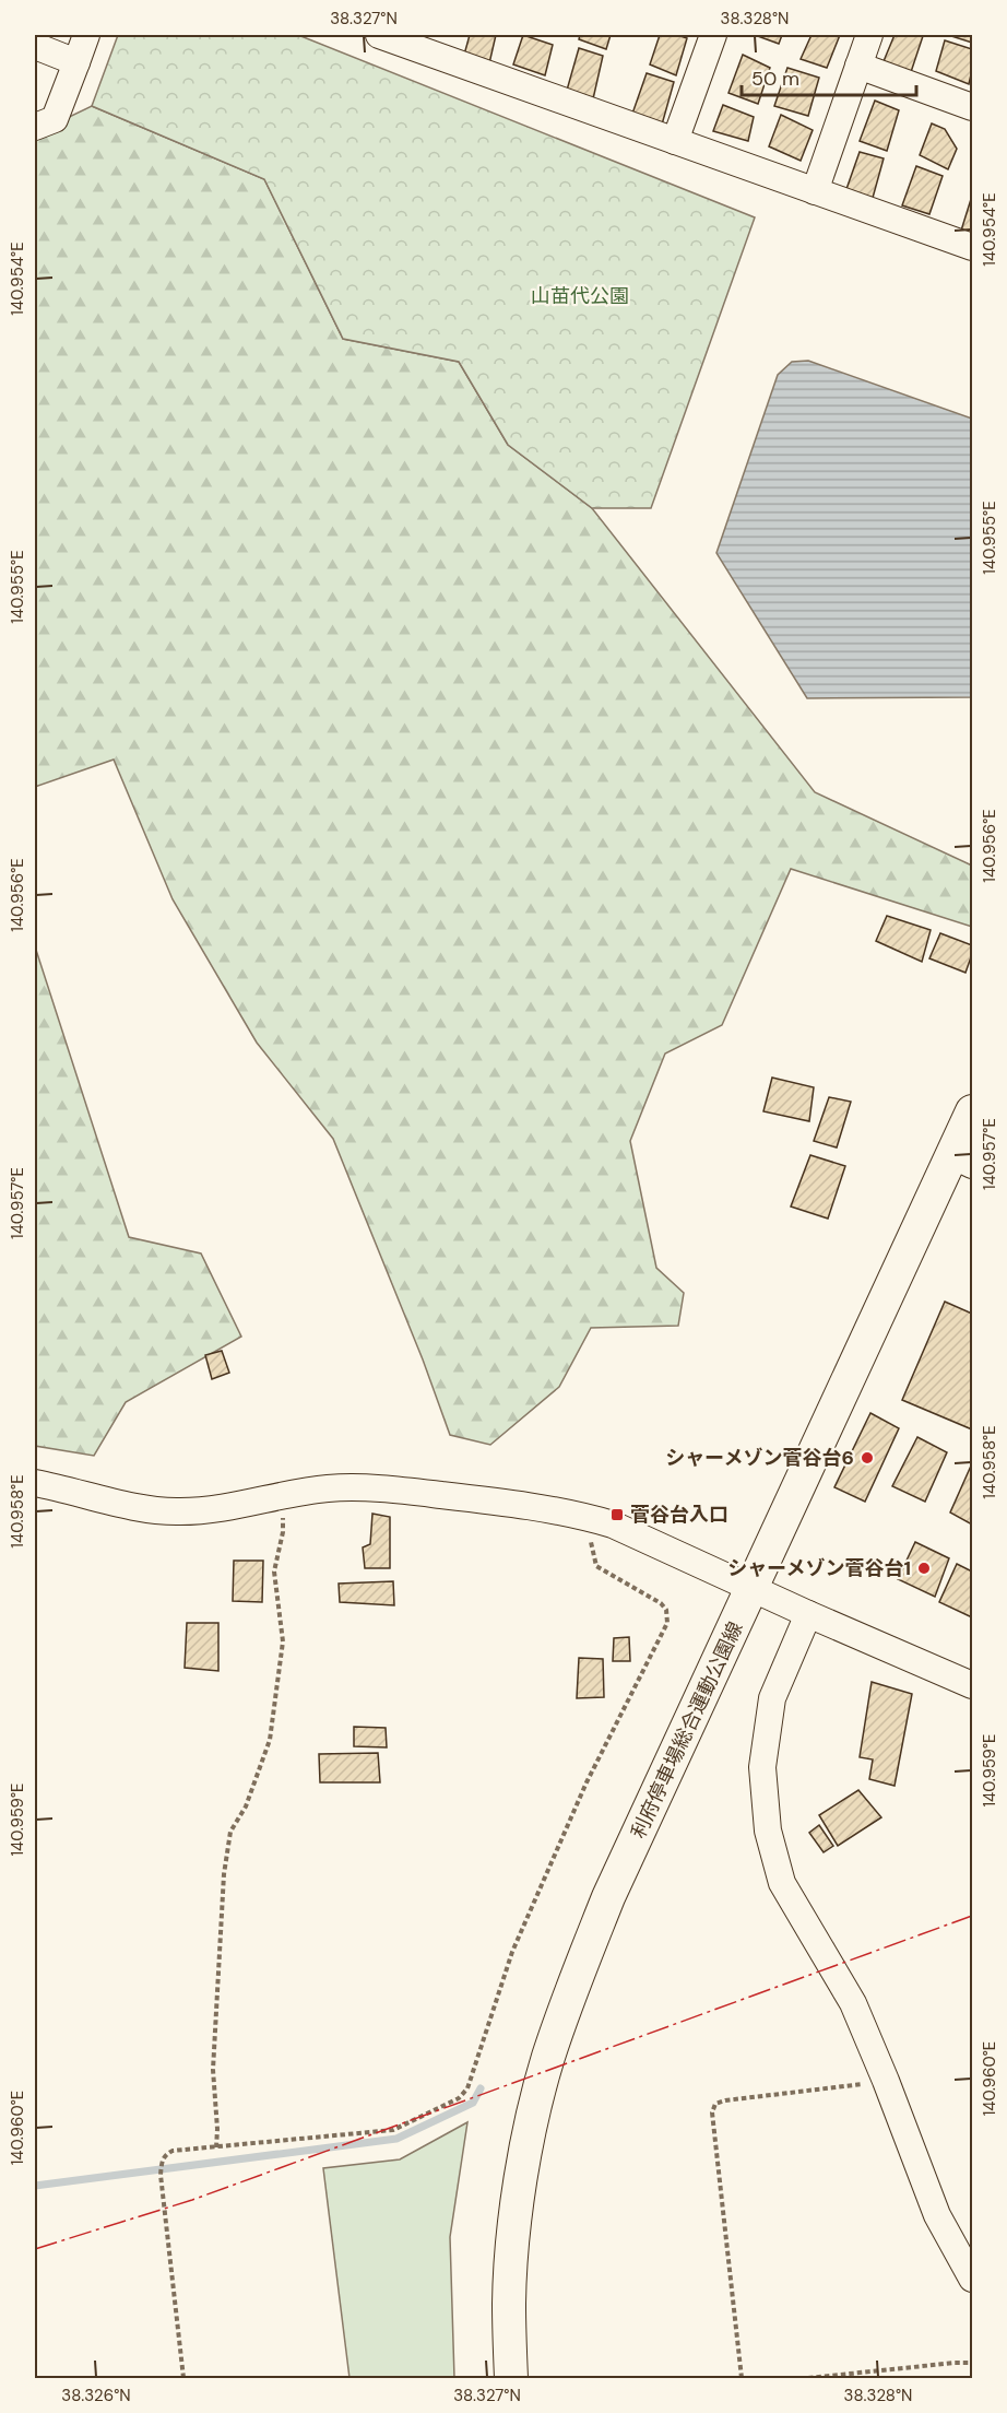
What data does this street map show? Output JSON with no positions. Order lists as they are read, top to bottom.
{
  "streets": {
    "main road": ["利府停車場総合運動公園線"]
  },
  "parks": ["山苗代公園"],
  "places": {
    "other": ["シャーメゾン菅谷台6", "シャーメゾン菅谷台1"],
    "transit": ["菅谷台入口"]
  },
  "scale_bar": "50 m",
  "coordinates": [
    "38.327°N",
    "38.328°N",
    "140.954°E",
    "140.955°E",
    "140.956°E",
    "140.957°E",
    "140.958°E",
    "140.959°E",
    "140.960°E",
    "38.326°N"
  ]
}
